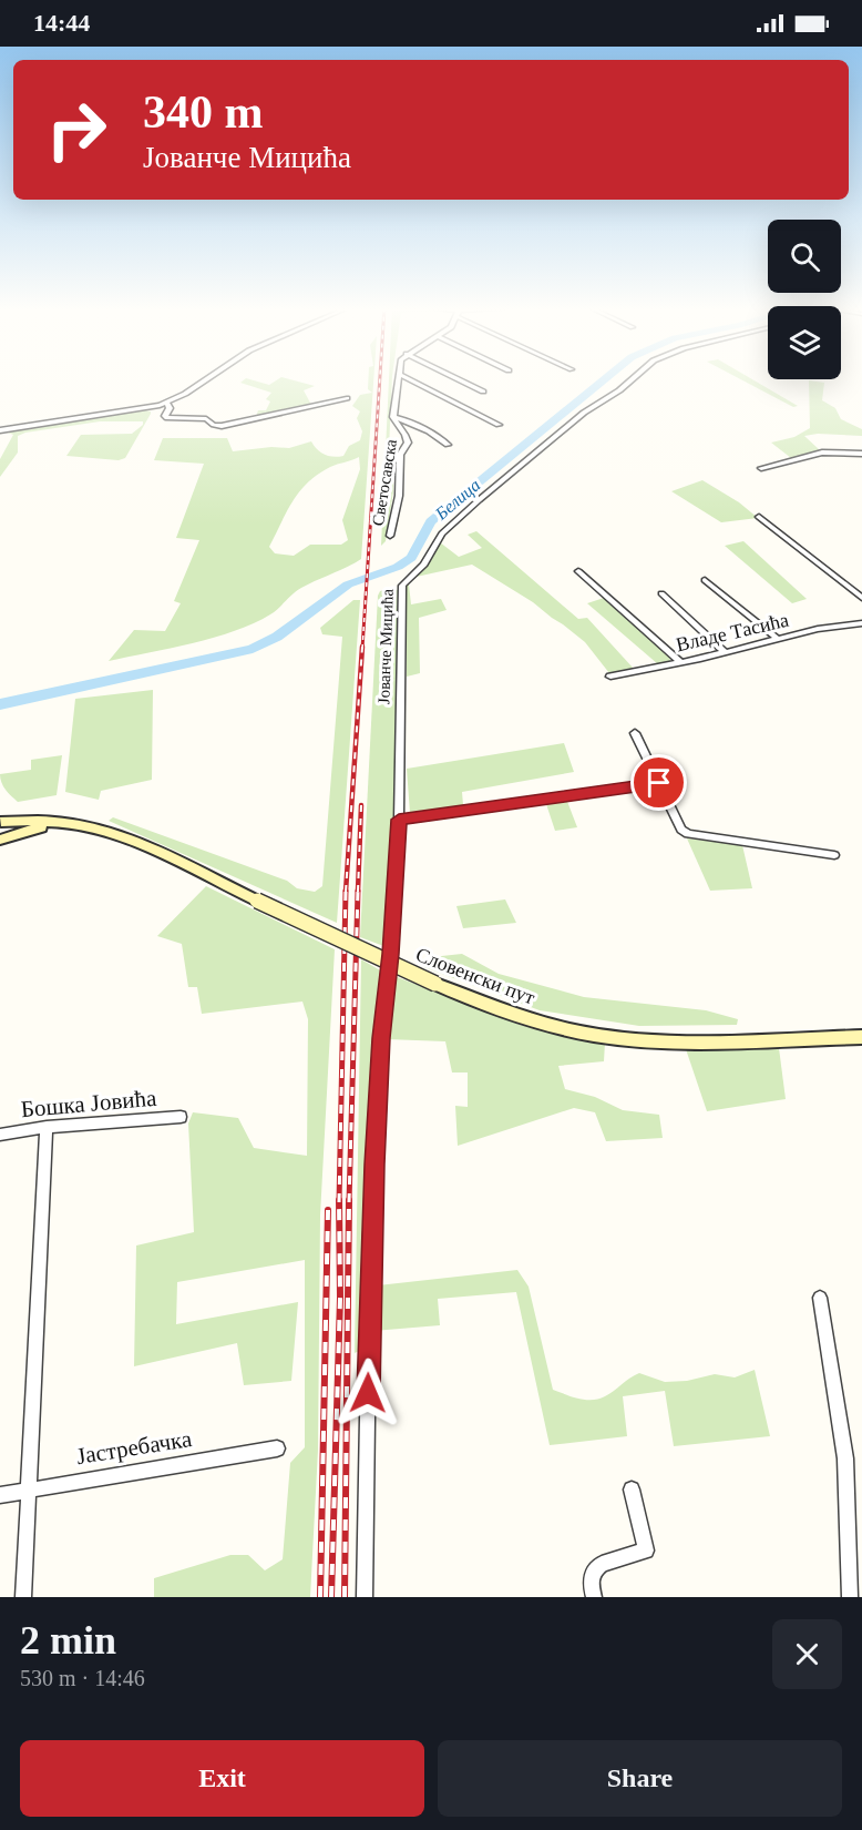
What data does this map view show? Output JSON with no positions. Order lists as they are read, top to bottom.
{
  "streets": {
    "street": [
      "Светосавска",
      "Владе Тасића",
      "Јованче Мицића",
      "Словенски пут",
      "Бошка Јовића",
      "Јастребачка"
    ]
  },
  "water": ["Белица"],
  "page": {
    "status": "14:44",
    "turn": ["340 m", "Јованче Мицића"],
    "heading": ["2 min", "530 m · 14:46"],
    "buttons": ["Exit", "Share"]
  }
}
